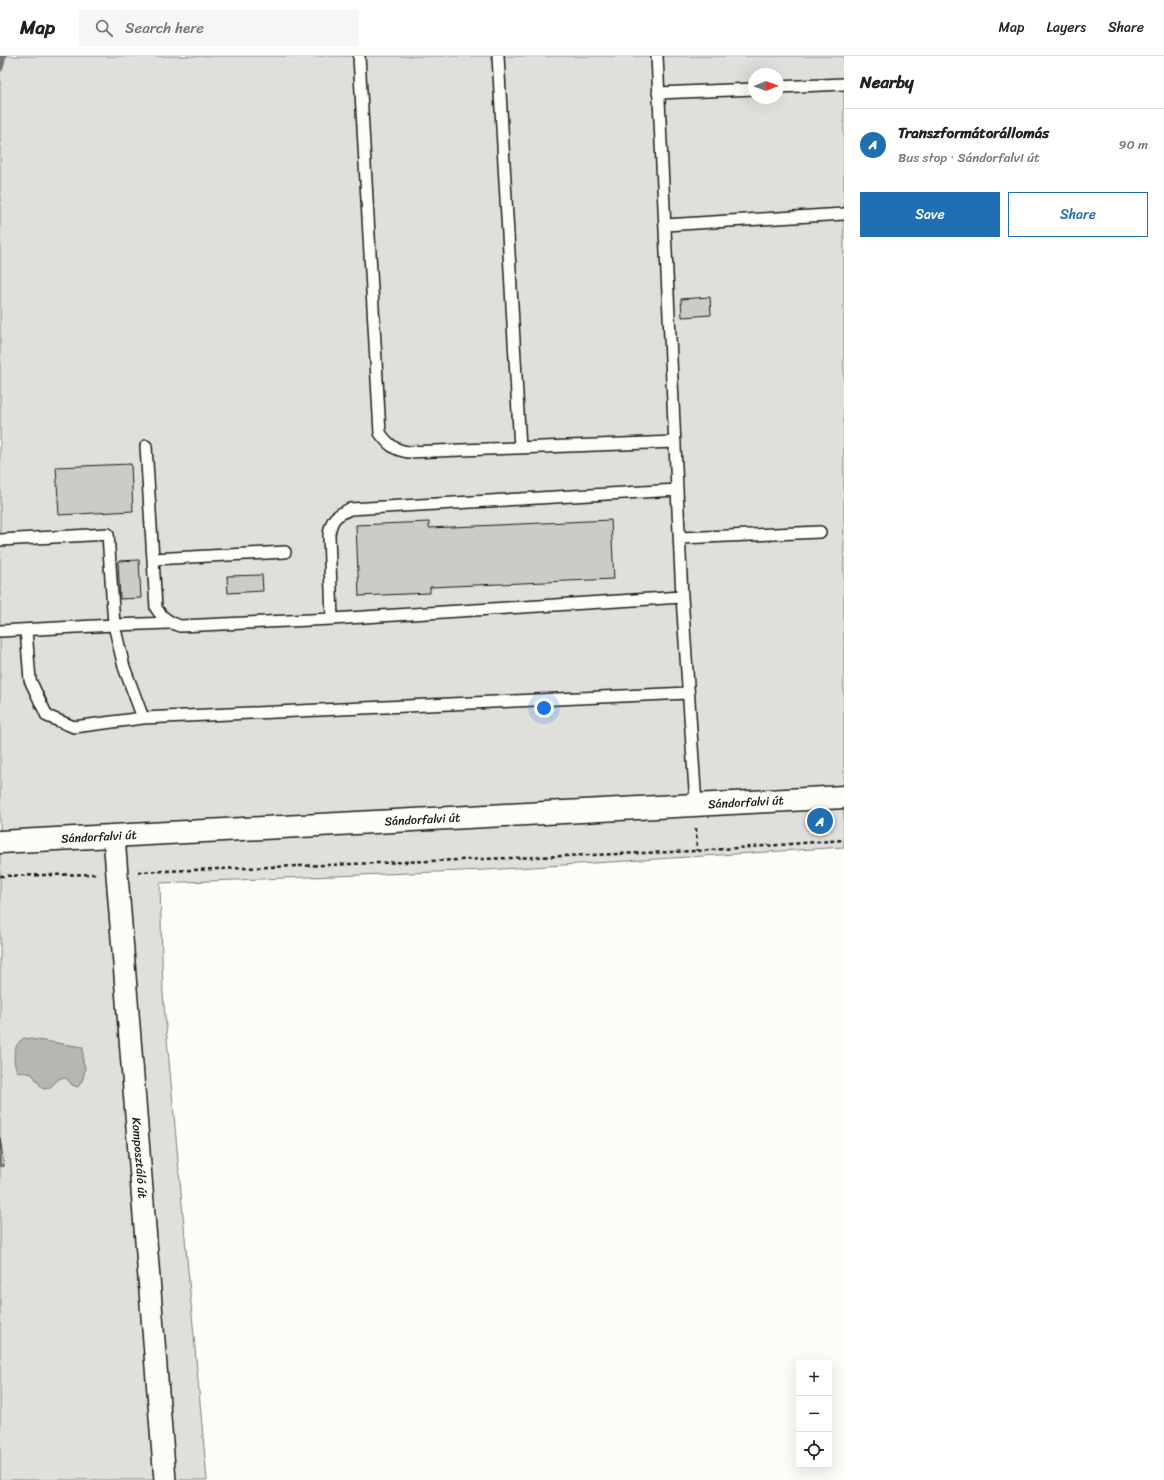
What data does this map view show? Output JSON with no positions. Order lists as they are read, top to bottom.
{
  "streets": {
    "main road": ["Sándorfalvi út"],
    "street": ["Komposztáló út"]
  },
  "crossings": [
    ["Sándorfalvi út", "Komposztáló út"]
  ],
  "north": "right",
  "page": {
    "header": "Map",
    "search": "Search here",
    "nav": ["Map", "Layers", "Share"],
    "heading": "Nearby",
    "list": [
      {
        "mark": "A",
        "name": "Transzformátorállomás",
        "note": "Bus stop · Sándorfalvi út",
        "value": "90 m"
      }
    ],
    "buttons": ["Save", "Share"],
    "pins": "A",
    "map_buttons": ["+", "−"]
  }
}
